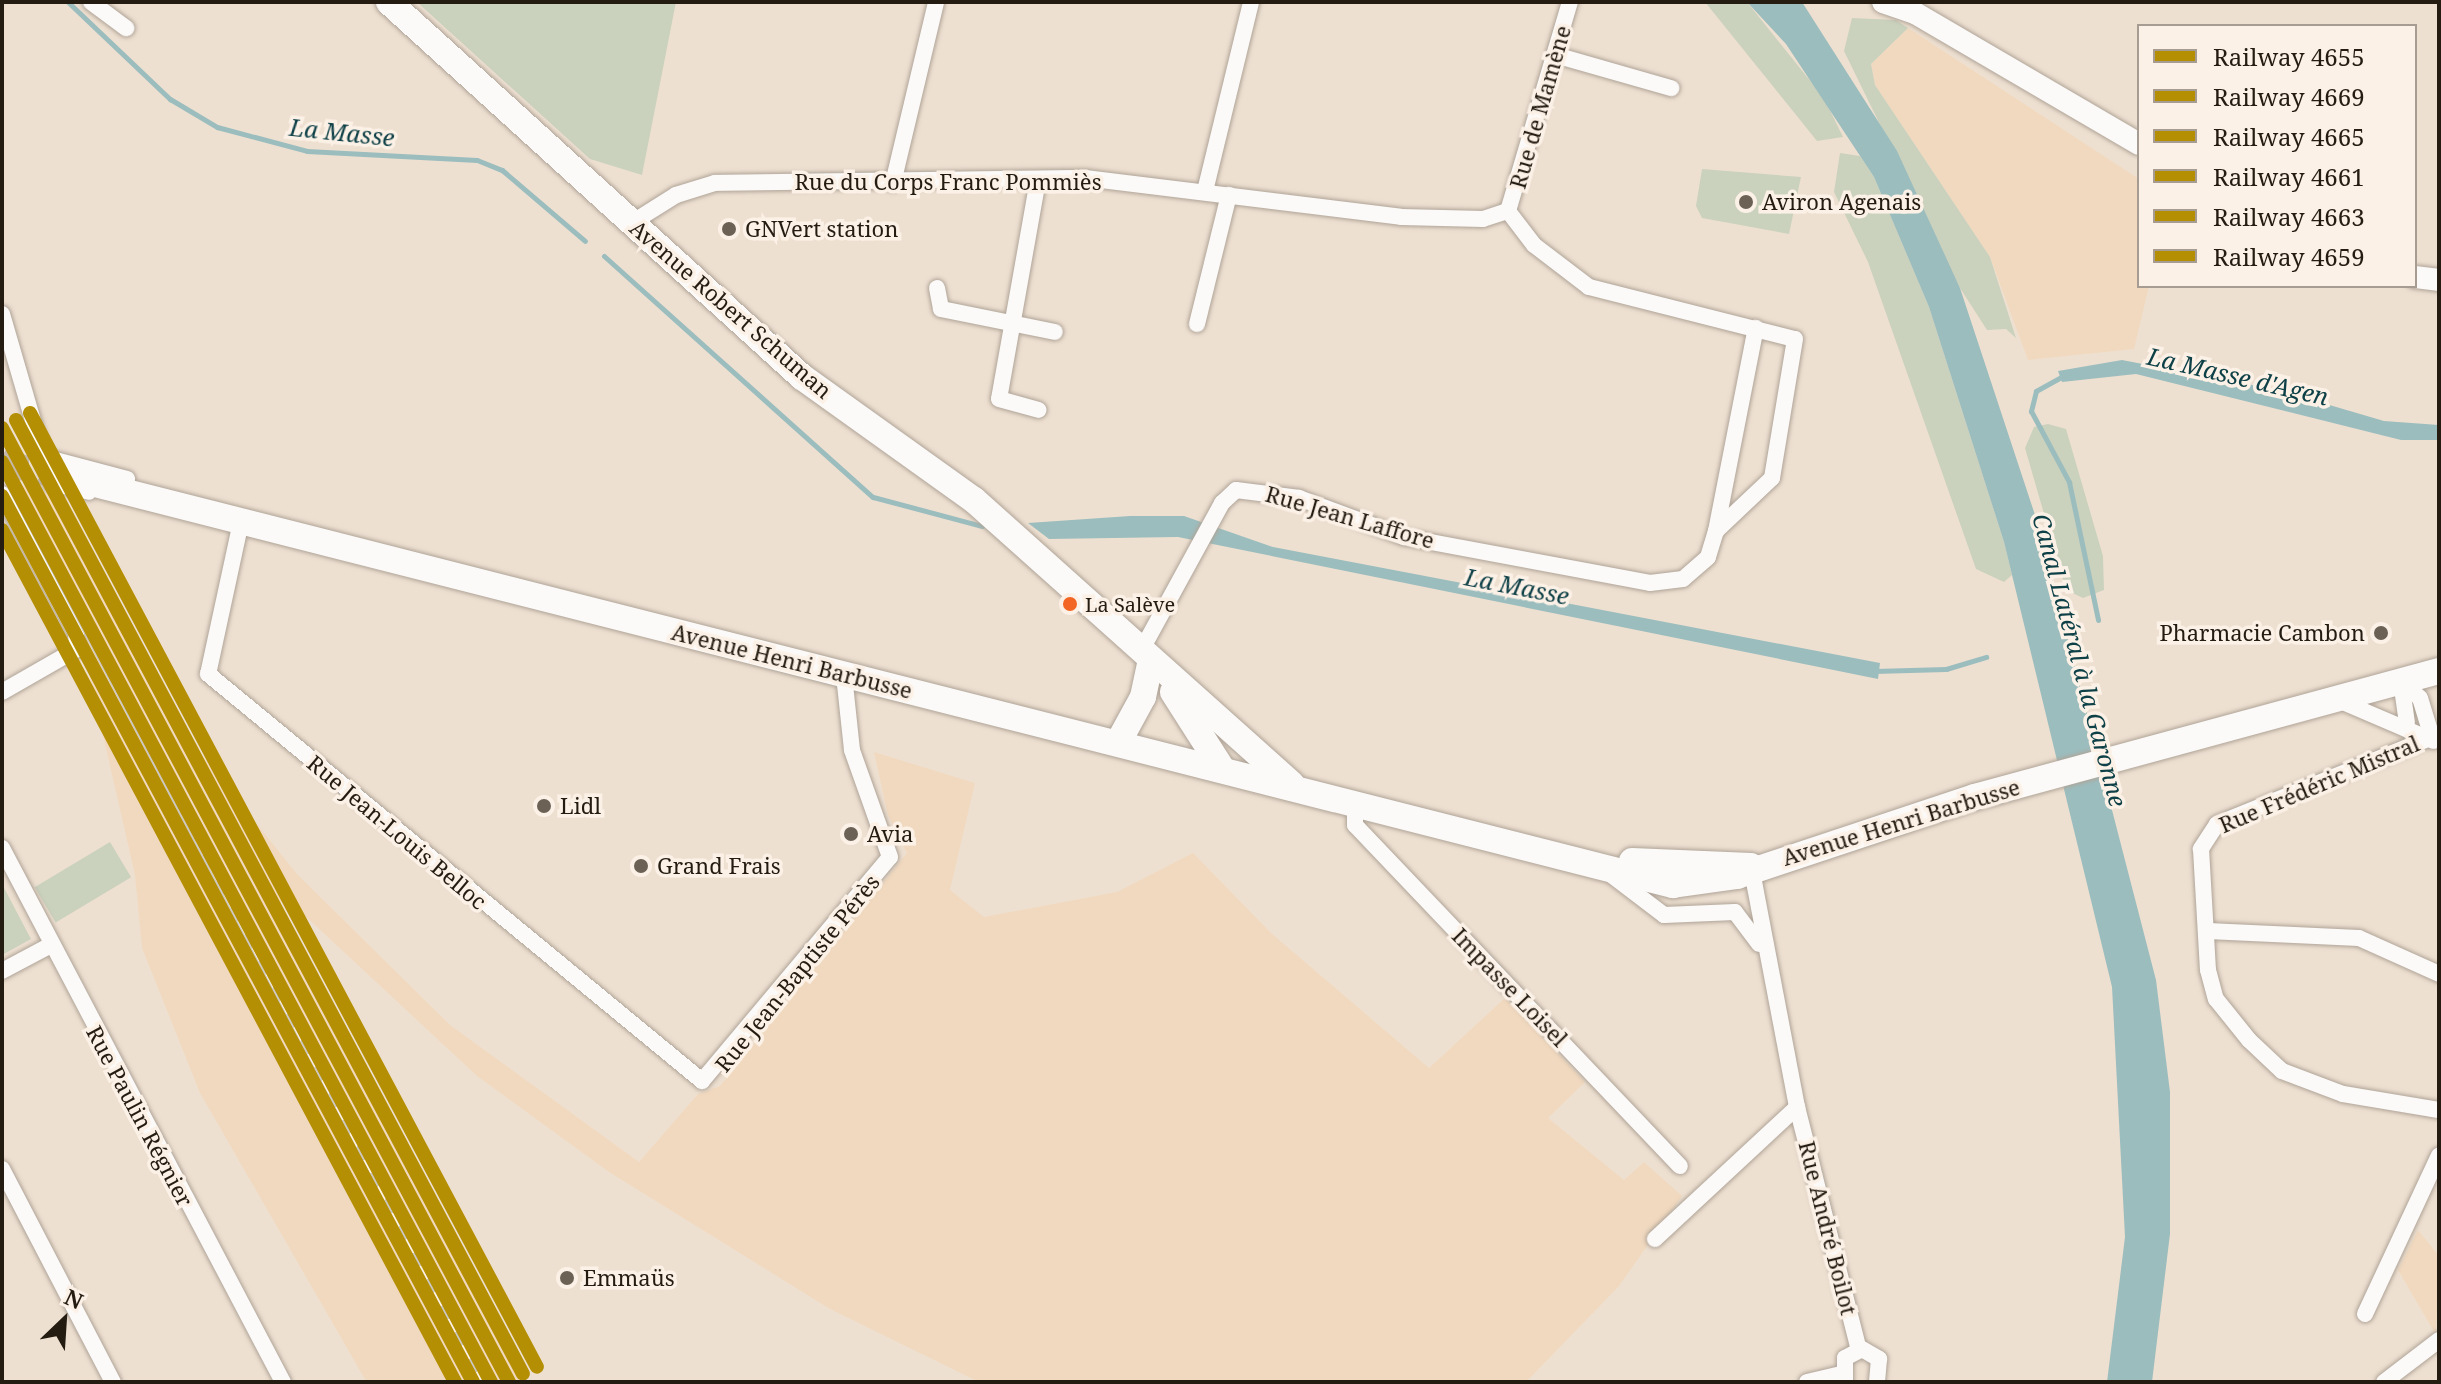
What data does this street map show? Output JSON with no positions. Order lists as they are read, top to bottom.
{
  "streets": {
    "main road": ["Avenue Robert Schuman", "Avenue Henri Barbusse"],
    "street": [
      "Rue de Mamène",
      "Rue du Corps Franc Pommiès",
      "Rue Jean Laffore",
      "Rue Frédéric Mistral",
      "Rue Jean-Louis Belloc",
      "Rue Jean-Baptiste Pérès",
      "Impasse Loisel",
      "Rue Paulin Régnier",
      "Rue André Boilot"
    ]
  },
  "crossings": [
    ["Rue de Mamène", "Rue du Corps Franc Pommiès"],
    ["Rue de Mamène", "Rue Jean Laffore"],
    ["Rue du Corps Franc Pommiès", "Avenue Robert Schuman"],
    ["Rue du Corps Franc Pommiès", "Rue Jean Laffore"],
    ["Avenue Robert Schuman", "Rue Jean Laffore"],
    ["Avenue Robert Schuman", "Avenue Henri Barbusse"],
    ["Avenue Henri Barbusse", "Rue Jean-Baptiste Pérès"],
    ["Avenue Henri Barbusse", "Impasse Loisel"],
    ["Avenue Henri Barbusse", "Rue André Boilot"],
    ["Rue Jean-Louis Belloc", "Rue Jean-Baptiste Pérès"]
  ],
  "water": ["La Masse", "La Masse d'Agen", "Canal Latéral à la Garonne"],
  "places": [
    "Aviron Agenais",
    "GNVert station",
    "La Salève",
    "Pharmacie Cambon",
    "Lidl",
    "Avia",
    "Grand Frais",
    "Emmaüs"
  ],
  "lines": [
    "rail line 4663",
    "rail line 4665",
    "rail line 4655",
    "rail line 4669",
    "rail line 4661",
    "rail line 4659"
  ],
  "legend": [
    "Railway 4655",
    "Railway 4669",
    "Railway 4665",
    "Railway 4661",
    "Railway 4663",
    "Railway 4659"
  ],
  "north": "top right"
}
